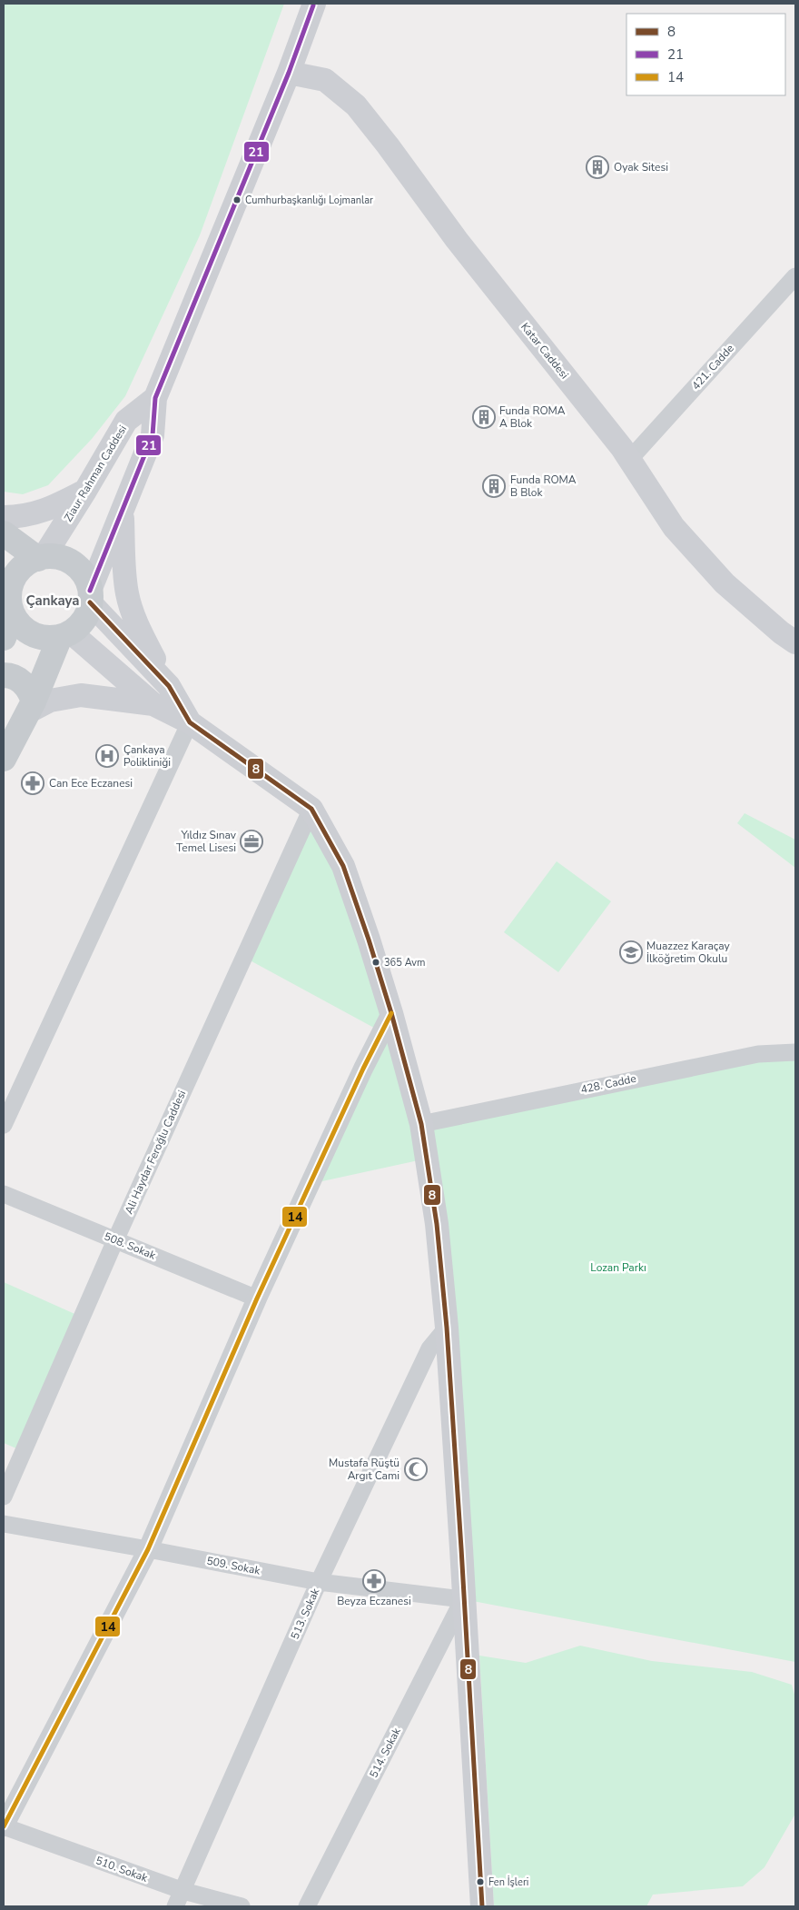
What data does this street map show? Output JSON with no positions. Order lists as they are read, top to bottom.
{
  "streets": {
    "main road": ["Katar Caddesi", "Ziaur Rahman Caddesi"],
    "street": [
      "421. Cadde",
      "428. Cadde",
      "Ali Haydar Feroğlu Caddesi",
      "508. Sokak",
      "509. Sokak",
      "513. Sokak",
      "514. Sokak",
      "510. Sokak"
    ]
  },
  "crossings": [
    ["Katar Caddesi", "421. Cadde"],
    ["Katar Caddesi", "Ziaur Rahman Caddesi"],
    ["Ali Haydar Feroğlu Caddesi", "508. Sokak"],
    ["509. Sokak", "513. Sokak"],
    ["509. Sokak", "514. Sokak"],
    ["513. Sokak", "510. Sokak"]
  ],
  "districts": ["Çankaya"],
  "parks": ["Lozan Parkı"],
  "places": {
    "building": ["Oyak Sitesi", "Funda ROMA A Blok", "Funda ROMA B Blok"],
    "other": ["Cumhurbaşkanlığı Lojmanlar", "365 Avm", "Fen İşleri"],
    "hospital": ["Çankaya Polikliniği"],
    "pharmacy": ["Can Ece Eczanesi", "Beyza Eczanesi"],
    "office": ["Yıldız Sınav Temel Lisesi"],
    "school or university": ["Muazzez Karaçay İlköğretim Okulu"],
    "mosque": ["Mustafa Rüştü Argıt Cami"]
  },
  "lines": ["transit line 21", "transit line 8", "transit line 14"],
  "legend": ["8", "21", "14"]
}
